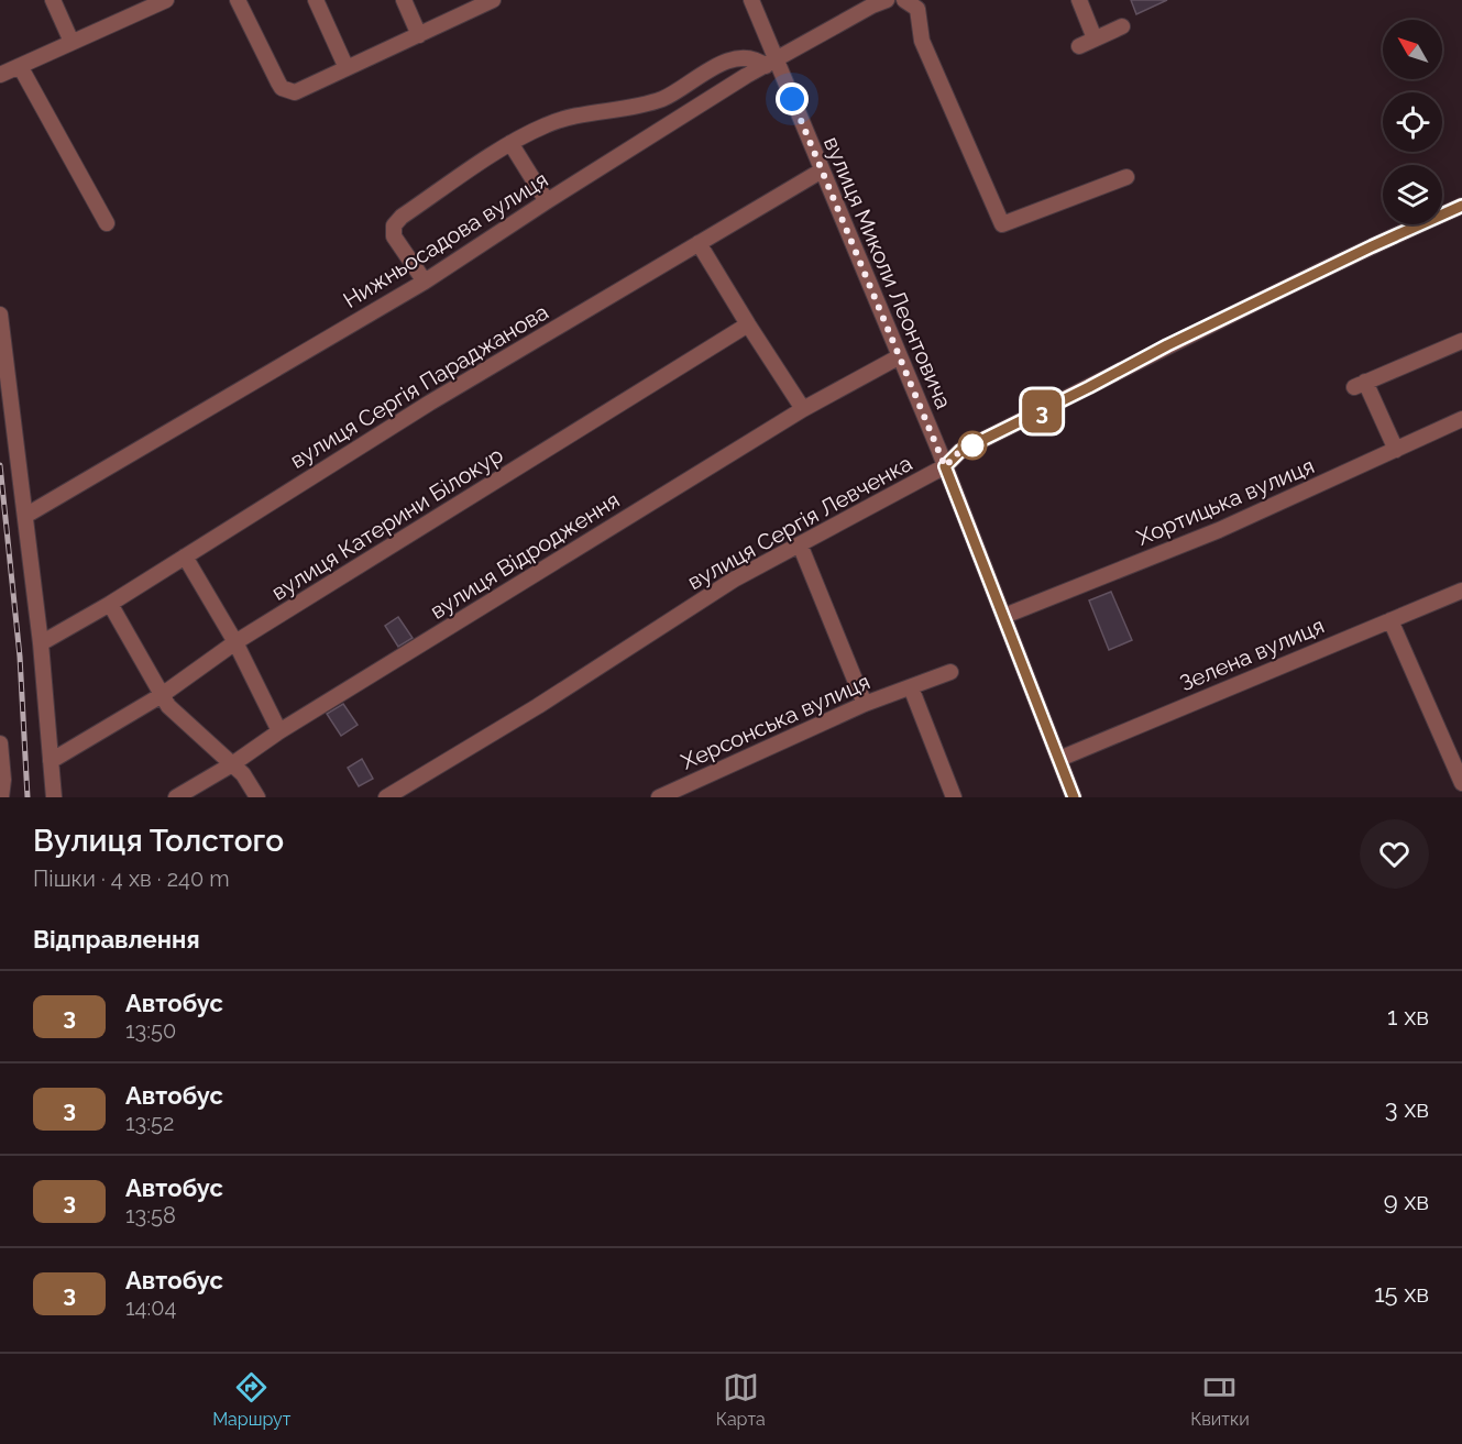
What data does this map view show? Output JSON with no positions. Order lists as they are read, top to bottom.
{
  "streets": {
    "street": [
      "Нижньосадова вулиця",
      "вулиця Миколи Леонтовича",
      "вулиця Сергія Параджанова",
      "Хортицька вулиця",
      "вулиця Сергія Левченка",
      "вулиця Катерини Білокур",
      "вулиця Відродження",
      "Зелена вулиця",
      "Херсонська вулиця"
    ]
  },
  "crossings": [
    ["Нижньосадова вулиця", "вулиця Миколи Леонтовича"],
    ["вулиця Миколи Леонтовича", "вулиця Сергія Параджанова"],
    ["вулиця Миколи Леонтовича", "Хортицька вулиця"],
    ["вулиця Миколи Леонтовича", "вулиця Сергія Левченка"],
    ["вулиця Миколи Леонтовича", "вулиця Відродження"],
    ["вулиця Миколи Леонтовича", "Зелена вулиця"]
  ],
  "lines": ["bus line 3"],
  "north": "top left",
  "page": {
    "on_map": "3",
    "heading": [
      ["Вулиця Толстого", "Пішки · 4 хв · 240 m"],
      "Відправлення"
    ],
    "list": [
      {
        "mark": "3",
        "name": "Автобус",
        "note": "13:50",
        "value": "1 хв"
      },
      {
        "mark": "3",
        "name": "Автобус",
        "note": "13:52",
        "value": "3 хв"
      },
      {
        "mark": "3",
        "name": "Автобус",
        "note": "13:58",
        "value": "9 хв"
      },
      {
        "mark": "3",
        "name": "Автобус",
        "note": "14:04",
        "value": "15 хв"
      }
    ],
    "tabs": ["Маршрут", "Карта", "Квитки"]
  }
}
